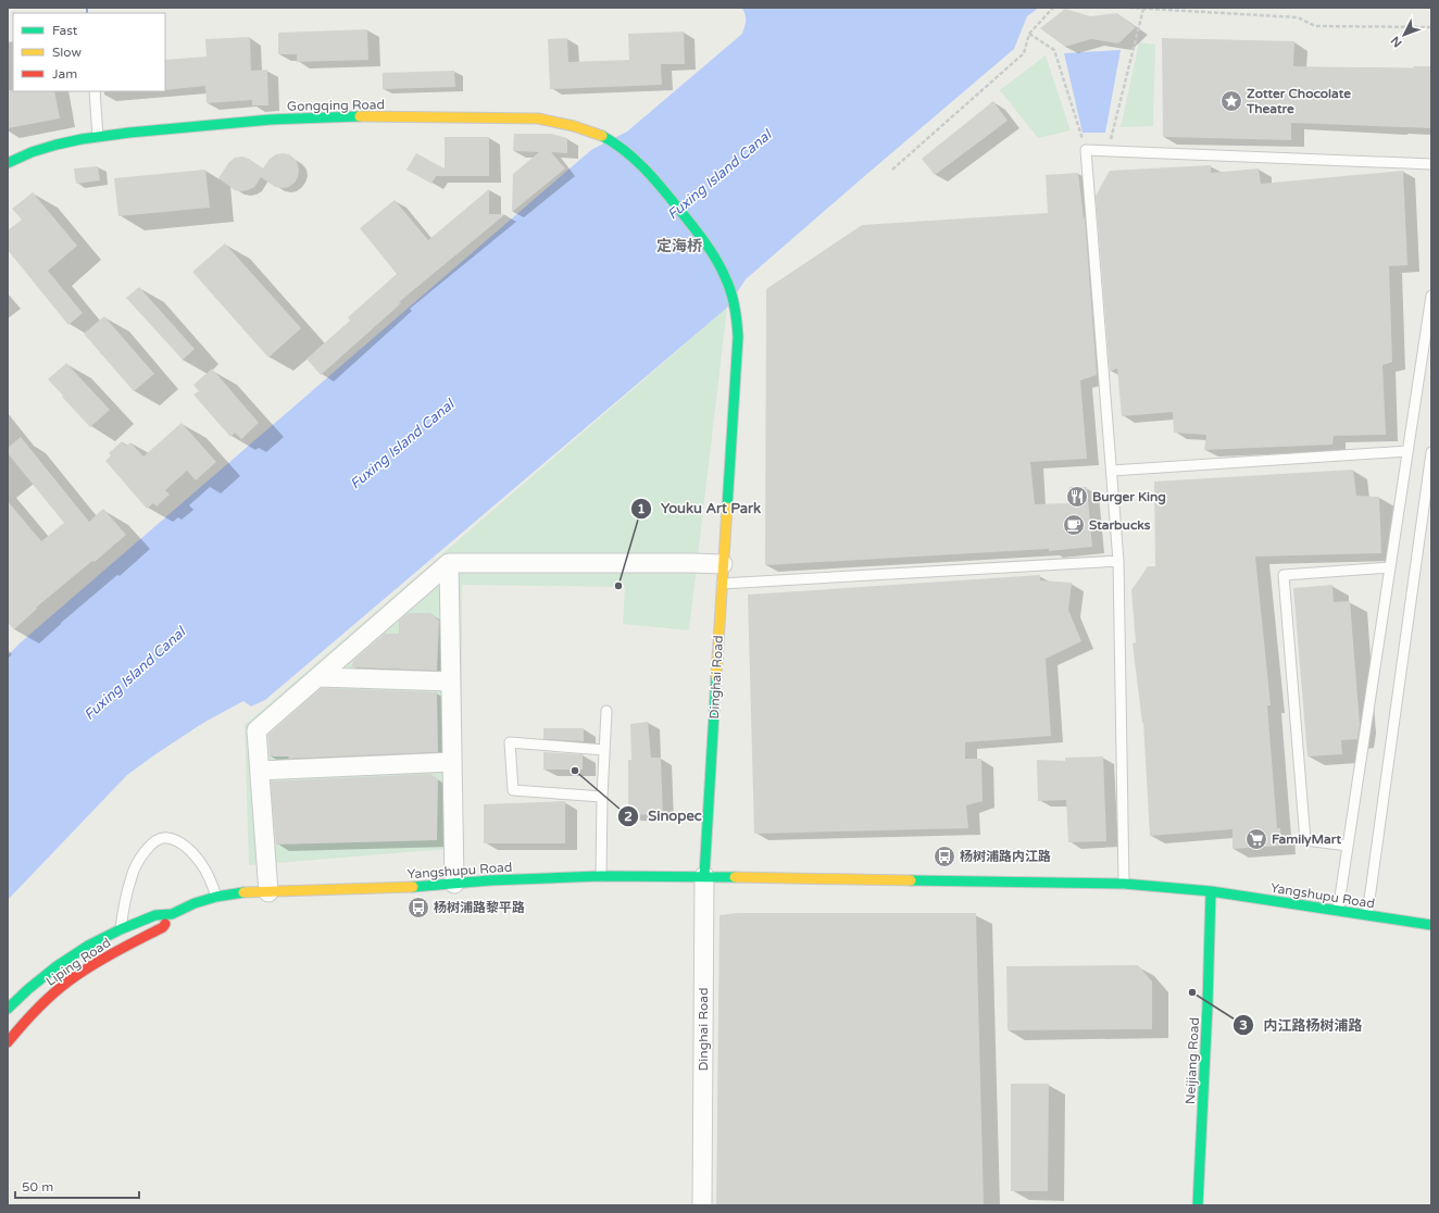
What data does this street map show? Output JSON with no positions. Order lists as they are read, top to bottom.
{
  "streets": {
    "street": [
      "Gongqing Road",
      "Dinghai Road",
      "Yangshupu Road",
      "Liping Road",
      "Neijiang Road"
    ]
  },
  "crossings": [
    ["Gongqing Road", "Dinghai Road"],
    ["Dinghai Road", "Yangshupu Road"],
    ["Yangshupu Road", "Liping Road"],
    ["Yangshupu Road", "Neijiang Road"]
  ],
  "districts": ["定海桥"],
  "water": ["Fuxing Island Canal"],
  "places": {
    "place": ["Zotter Chocolate Theatre"],
    "restaurant": ["Burger King"],
    "cafe": ["Starbucks"],
    "other": ["Youku Art Park", "Sinopec", "内江路杨树浦路"],
    "supermarket": ["FamilyMart"],
    "bus stop": ["杨树浦路内江路", "杨树浦路黎平路"]
  },
  "legend": ["Fast", "Slow", "Jam"],
  "scale_bar": "50 m",
  "north": "bottom left"
}
